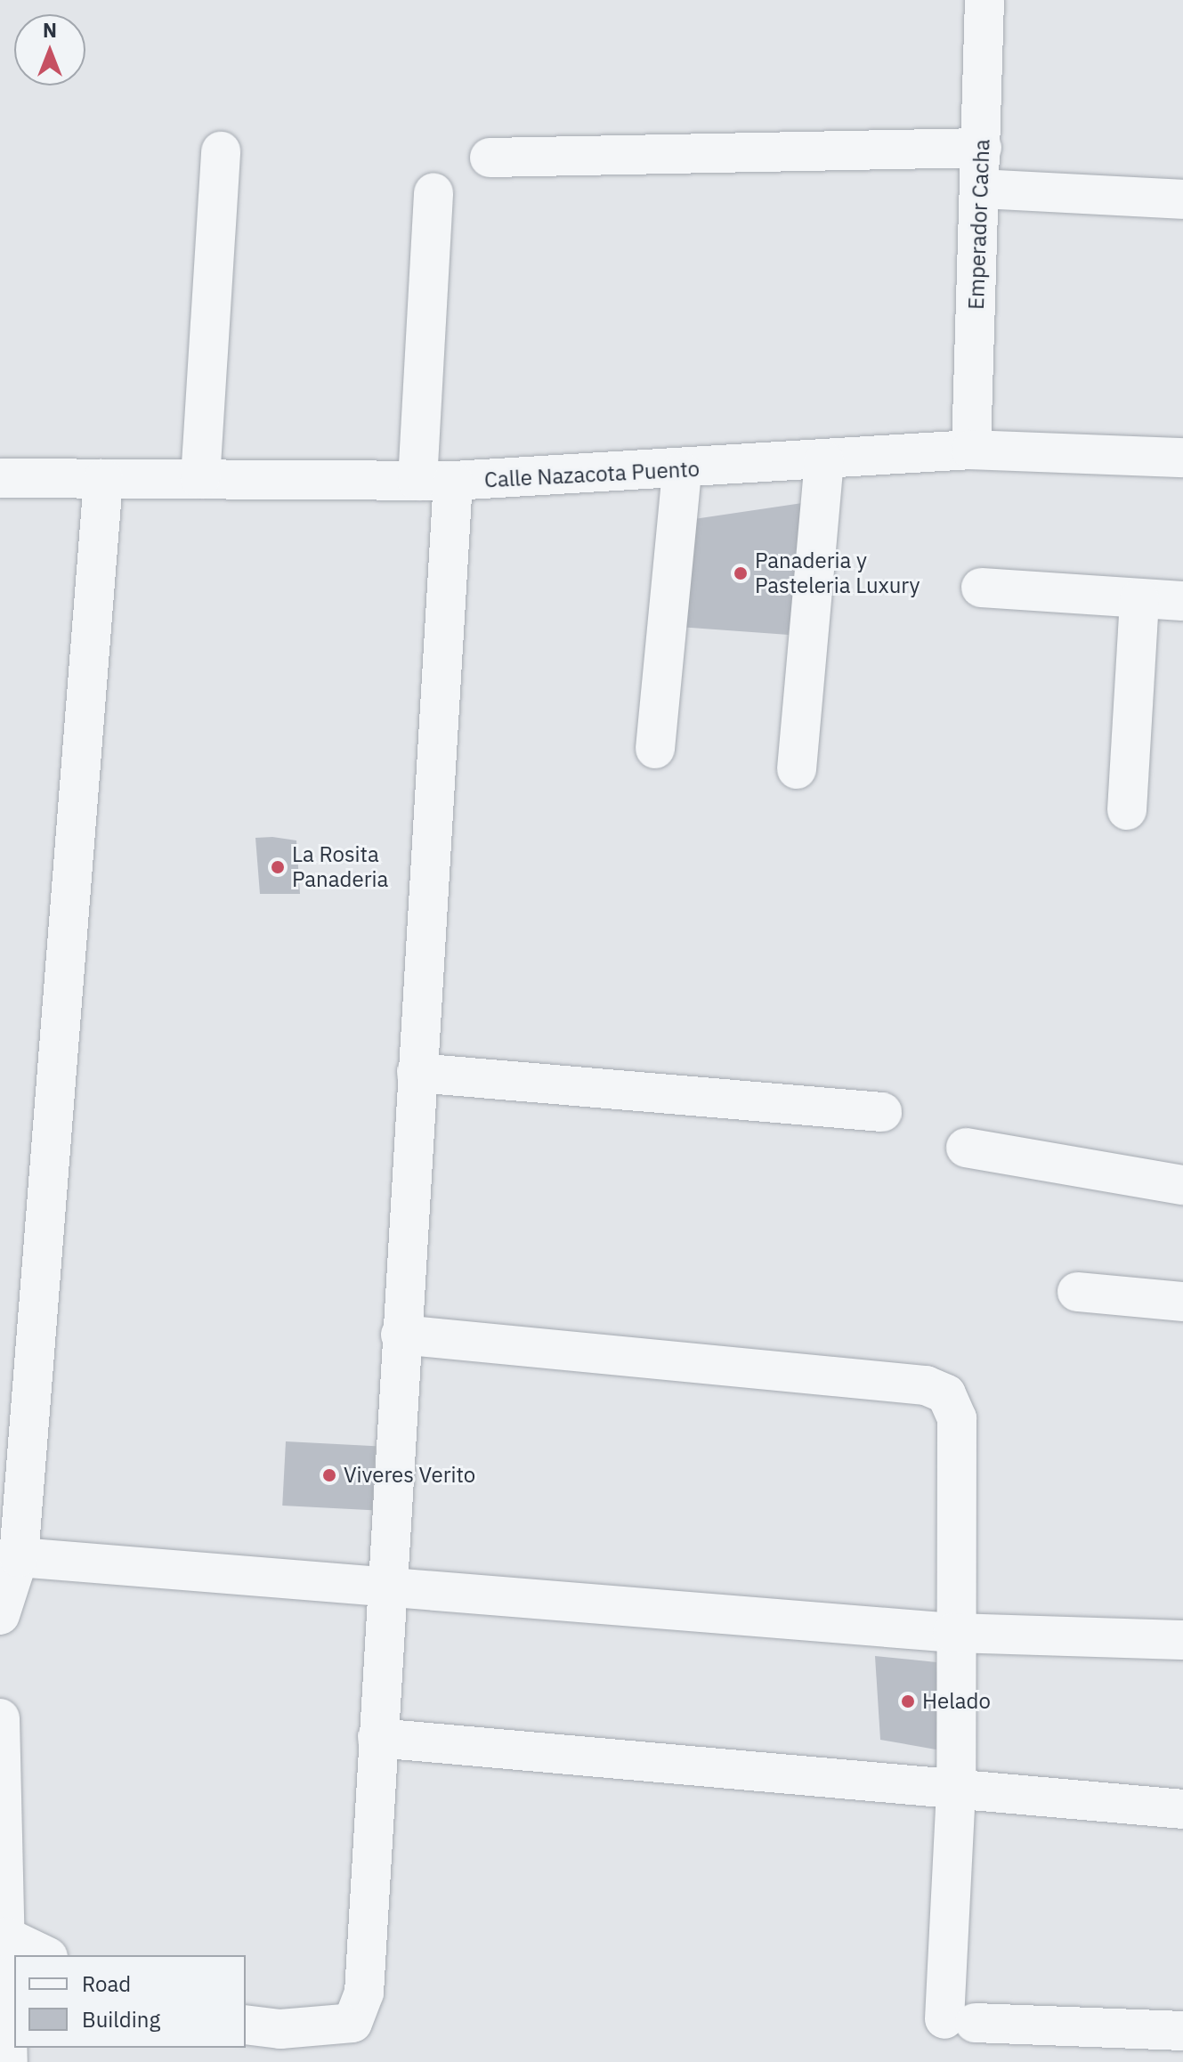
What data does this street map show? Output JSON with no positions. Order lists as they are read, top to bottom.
{
  "streets": {
    "street": ["Emperador Cacha", "Calle Nazacota Puento"]
  },
  "crossings": [
    ["Emperador Cacha", "Calle Nazacota Puento"]
  ],
  "places": [
    "Panaderia y Pasteleria Luxury",
    "La Rosita Panaderia",
    "Viveres Verito",
    "Helado"
  ],
  "legend": ["Road", "Building"],
  "north": "top"
}
